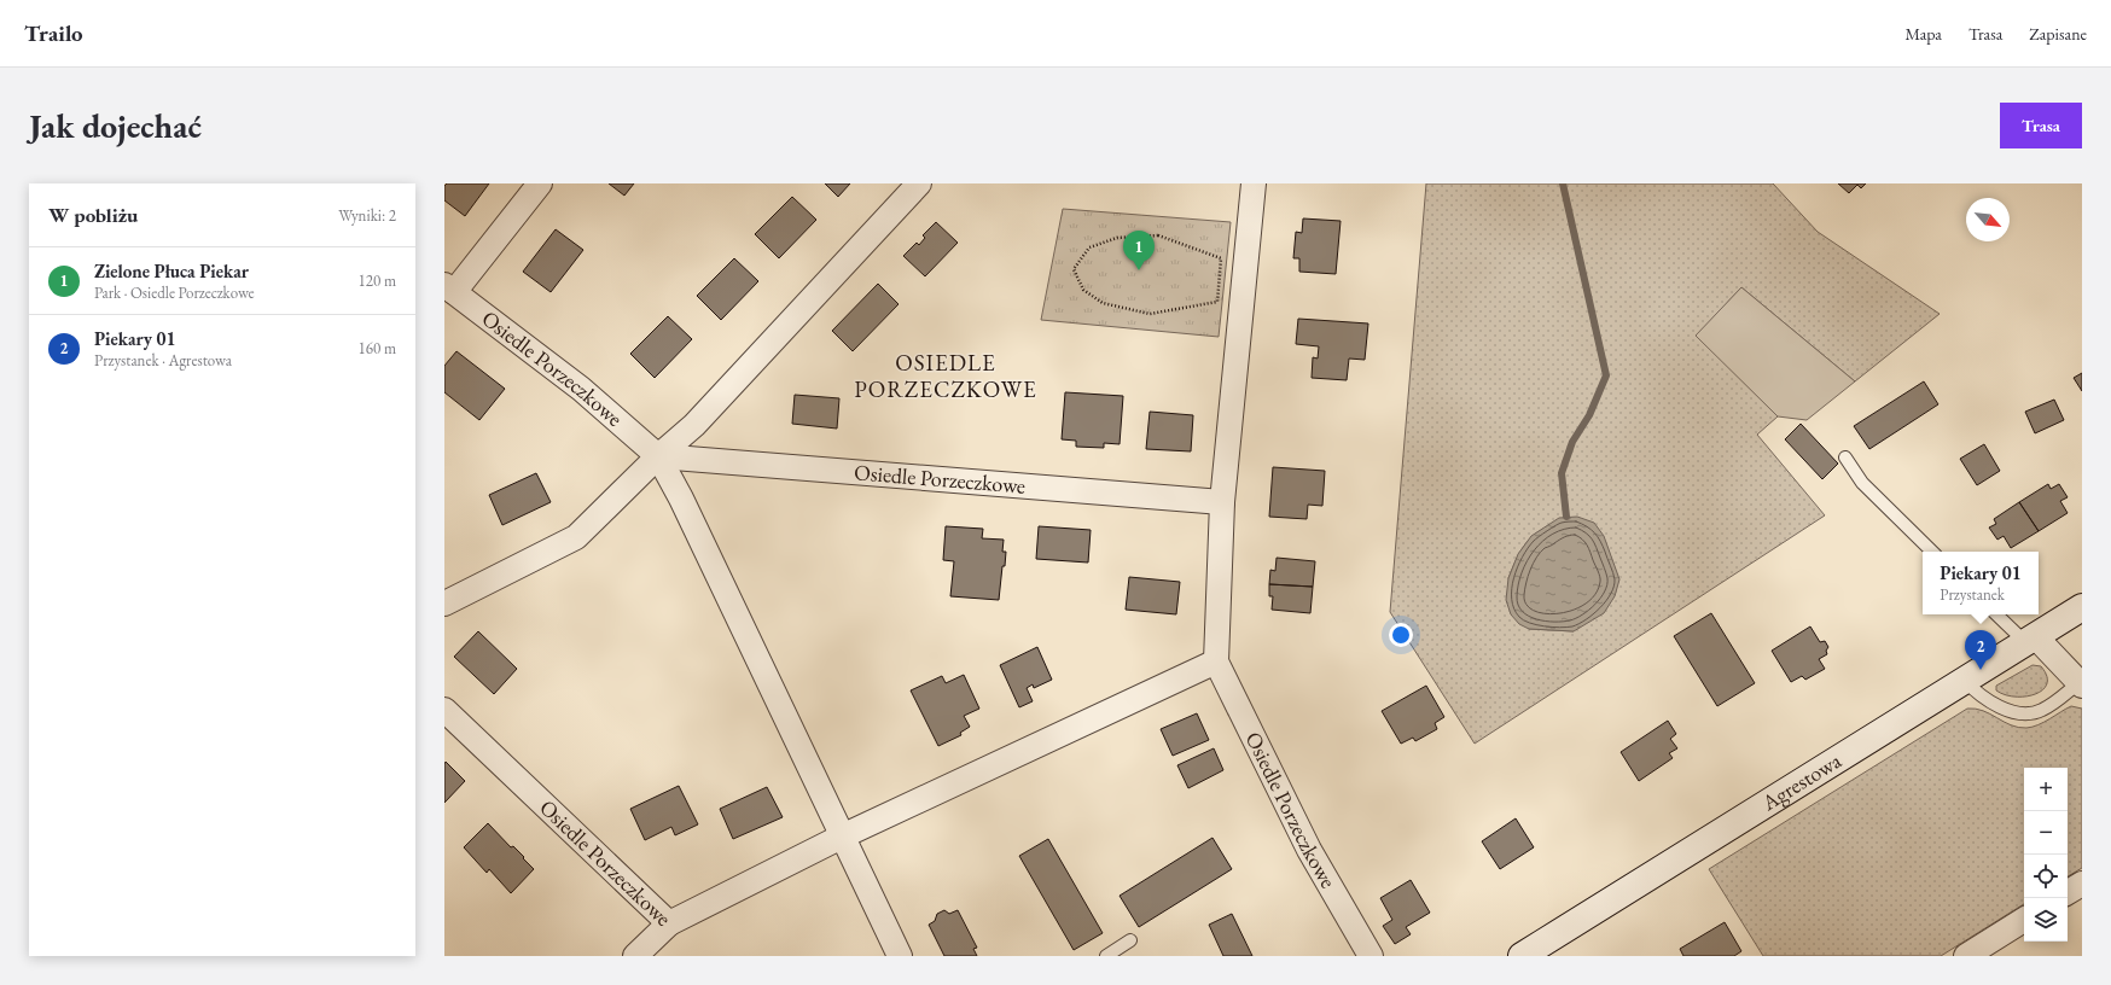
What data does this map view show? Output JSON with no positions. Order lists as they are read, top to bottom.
{
  "streets": {
    "main road": ["Agrestowa"],
    "street": ["Osiedle Porzeczkowe"]
  },
  "districts": ["OSIEDLE PORZECZKOWE"],
  "north": "bottom right",
  "page": {
    "header": "Trailo",
    "nav": ["Mapa", "Trasa", "Zapisane"],
    "buttons": "Trasa",
    "title": "Jak dojechać",
    "heading": ["W pobliżu", "Wyniki: 2"],
    "pins": ["1", "2"],
    "list": [
      {
        "mark": "1",
        "name": "Zielone Płuca Piekar",
        "note": "Park · Osiedle Porzeczkowe",
        "value": "120 m"
      },
      {
        "mark": "2",
        "name": "Piekary 01",
        "note": "Przystanek · Agrestowa",
        "value": "160 m"
      }
    ],
    "popup": ["Piekary 01", "Przystanek"],
    "map_buttons": ["+", "−"]
  }
}
